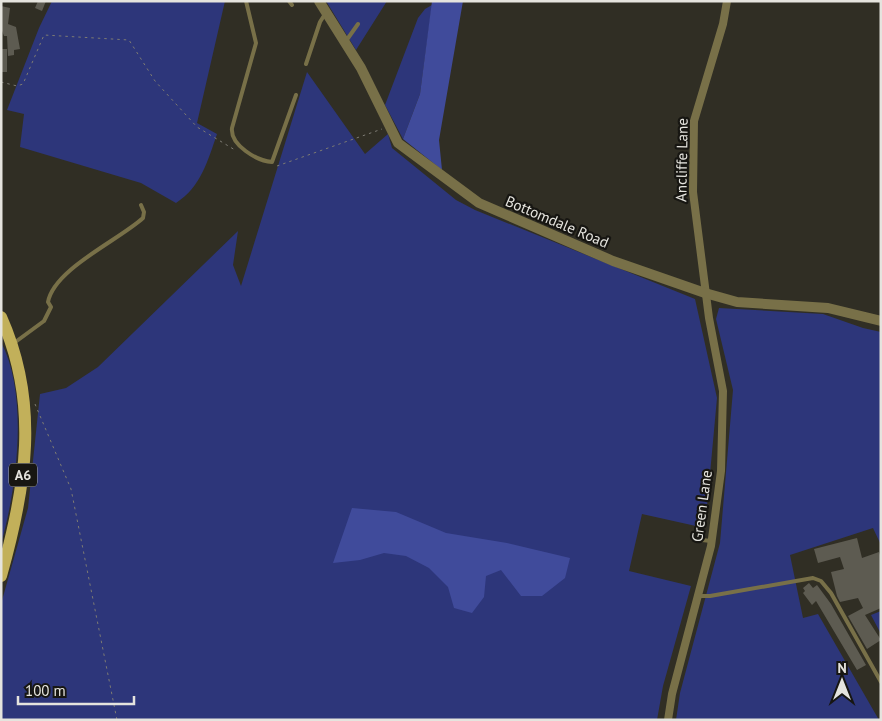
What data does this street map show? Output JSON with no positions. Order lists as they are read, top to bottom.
{
  "streets": {
    "main road": ["A6"],
    "street": ["Ancliffe Lane", "Bottomdale Road", "Green Lane"]
  },
  "crossings": [
    ["Ancliffe Lane", "Bottomdale Road"],
    ["Ancliffe Lane", "Green Lane"],
    ["Bottomdale Road", "Green Lane"]
  ],
  "scale_bar": "100 m",
  "north": "top"
}
